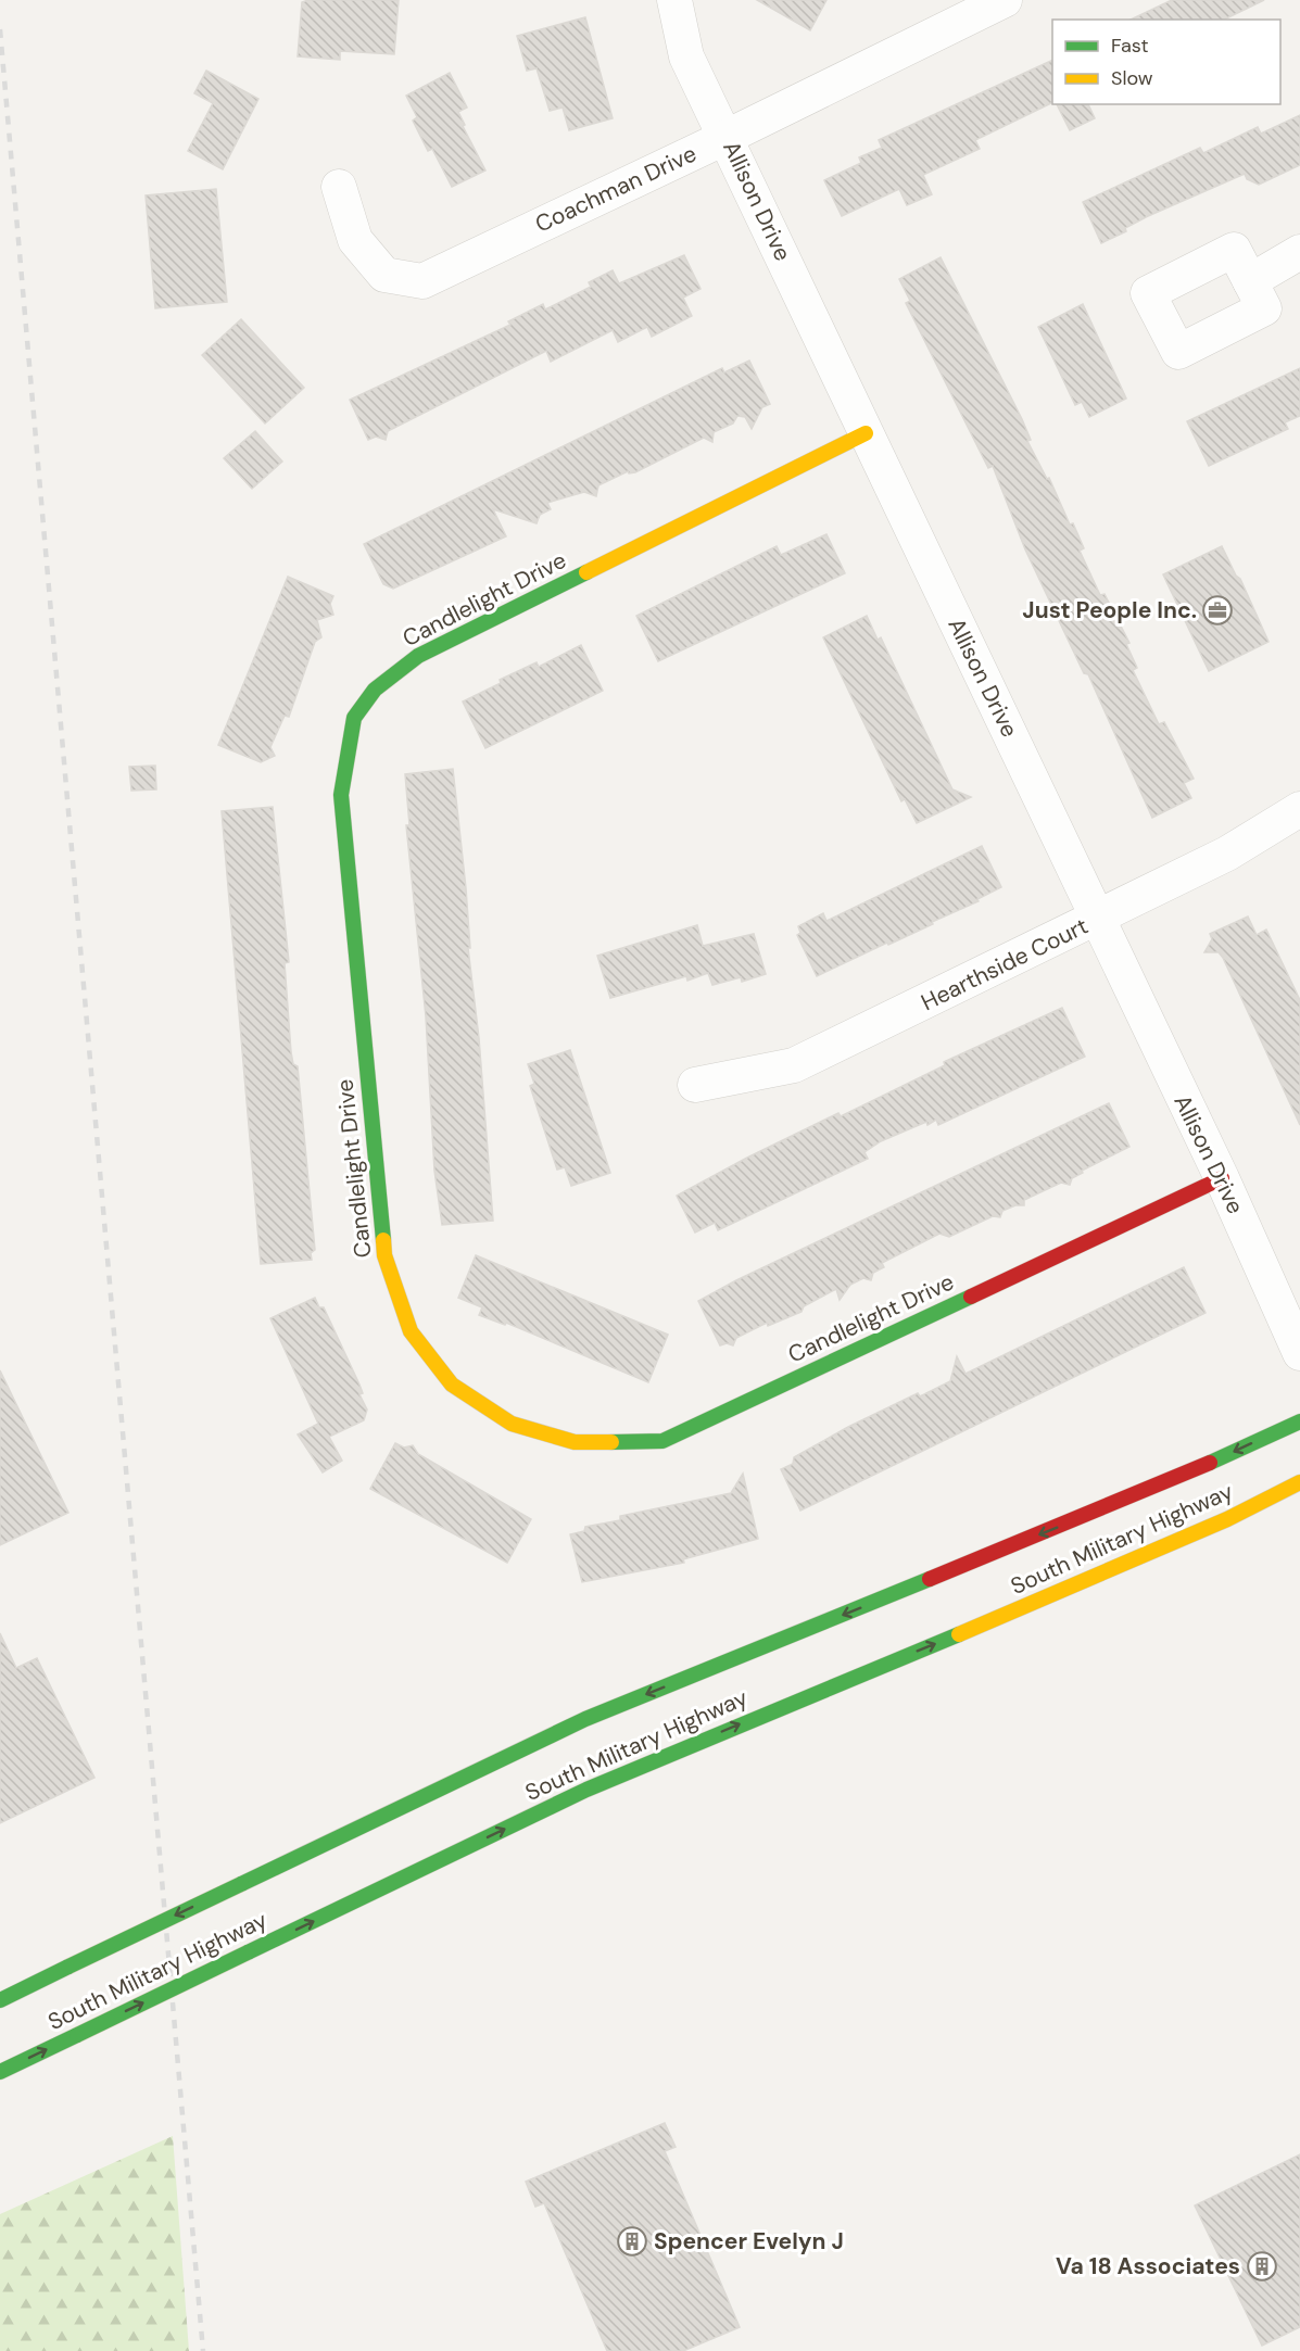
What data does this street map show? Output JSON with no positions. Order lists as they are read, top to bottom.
{
  "streets": {
    "main road": ["Candlelight Drive", "South Military Highway"],
    "street": ["Coachman Drive", "Allison Drive", "Hearthside Court"]
  },
  "crossings": [
    ["Coachman Drive", "Allison Drive"],
    ["Allison Drive", "Candlelight Drive"],
    ["Allison Drive", "Hearthside Court"]
  ],
  "places": {
    "office": ["Just People Inc."],
    "building": ["Spencer Evelyn J", "Va 18 Associates"]
  },
  "legend": ["Fast", "Slow"]
}
